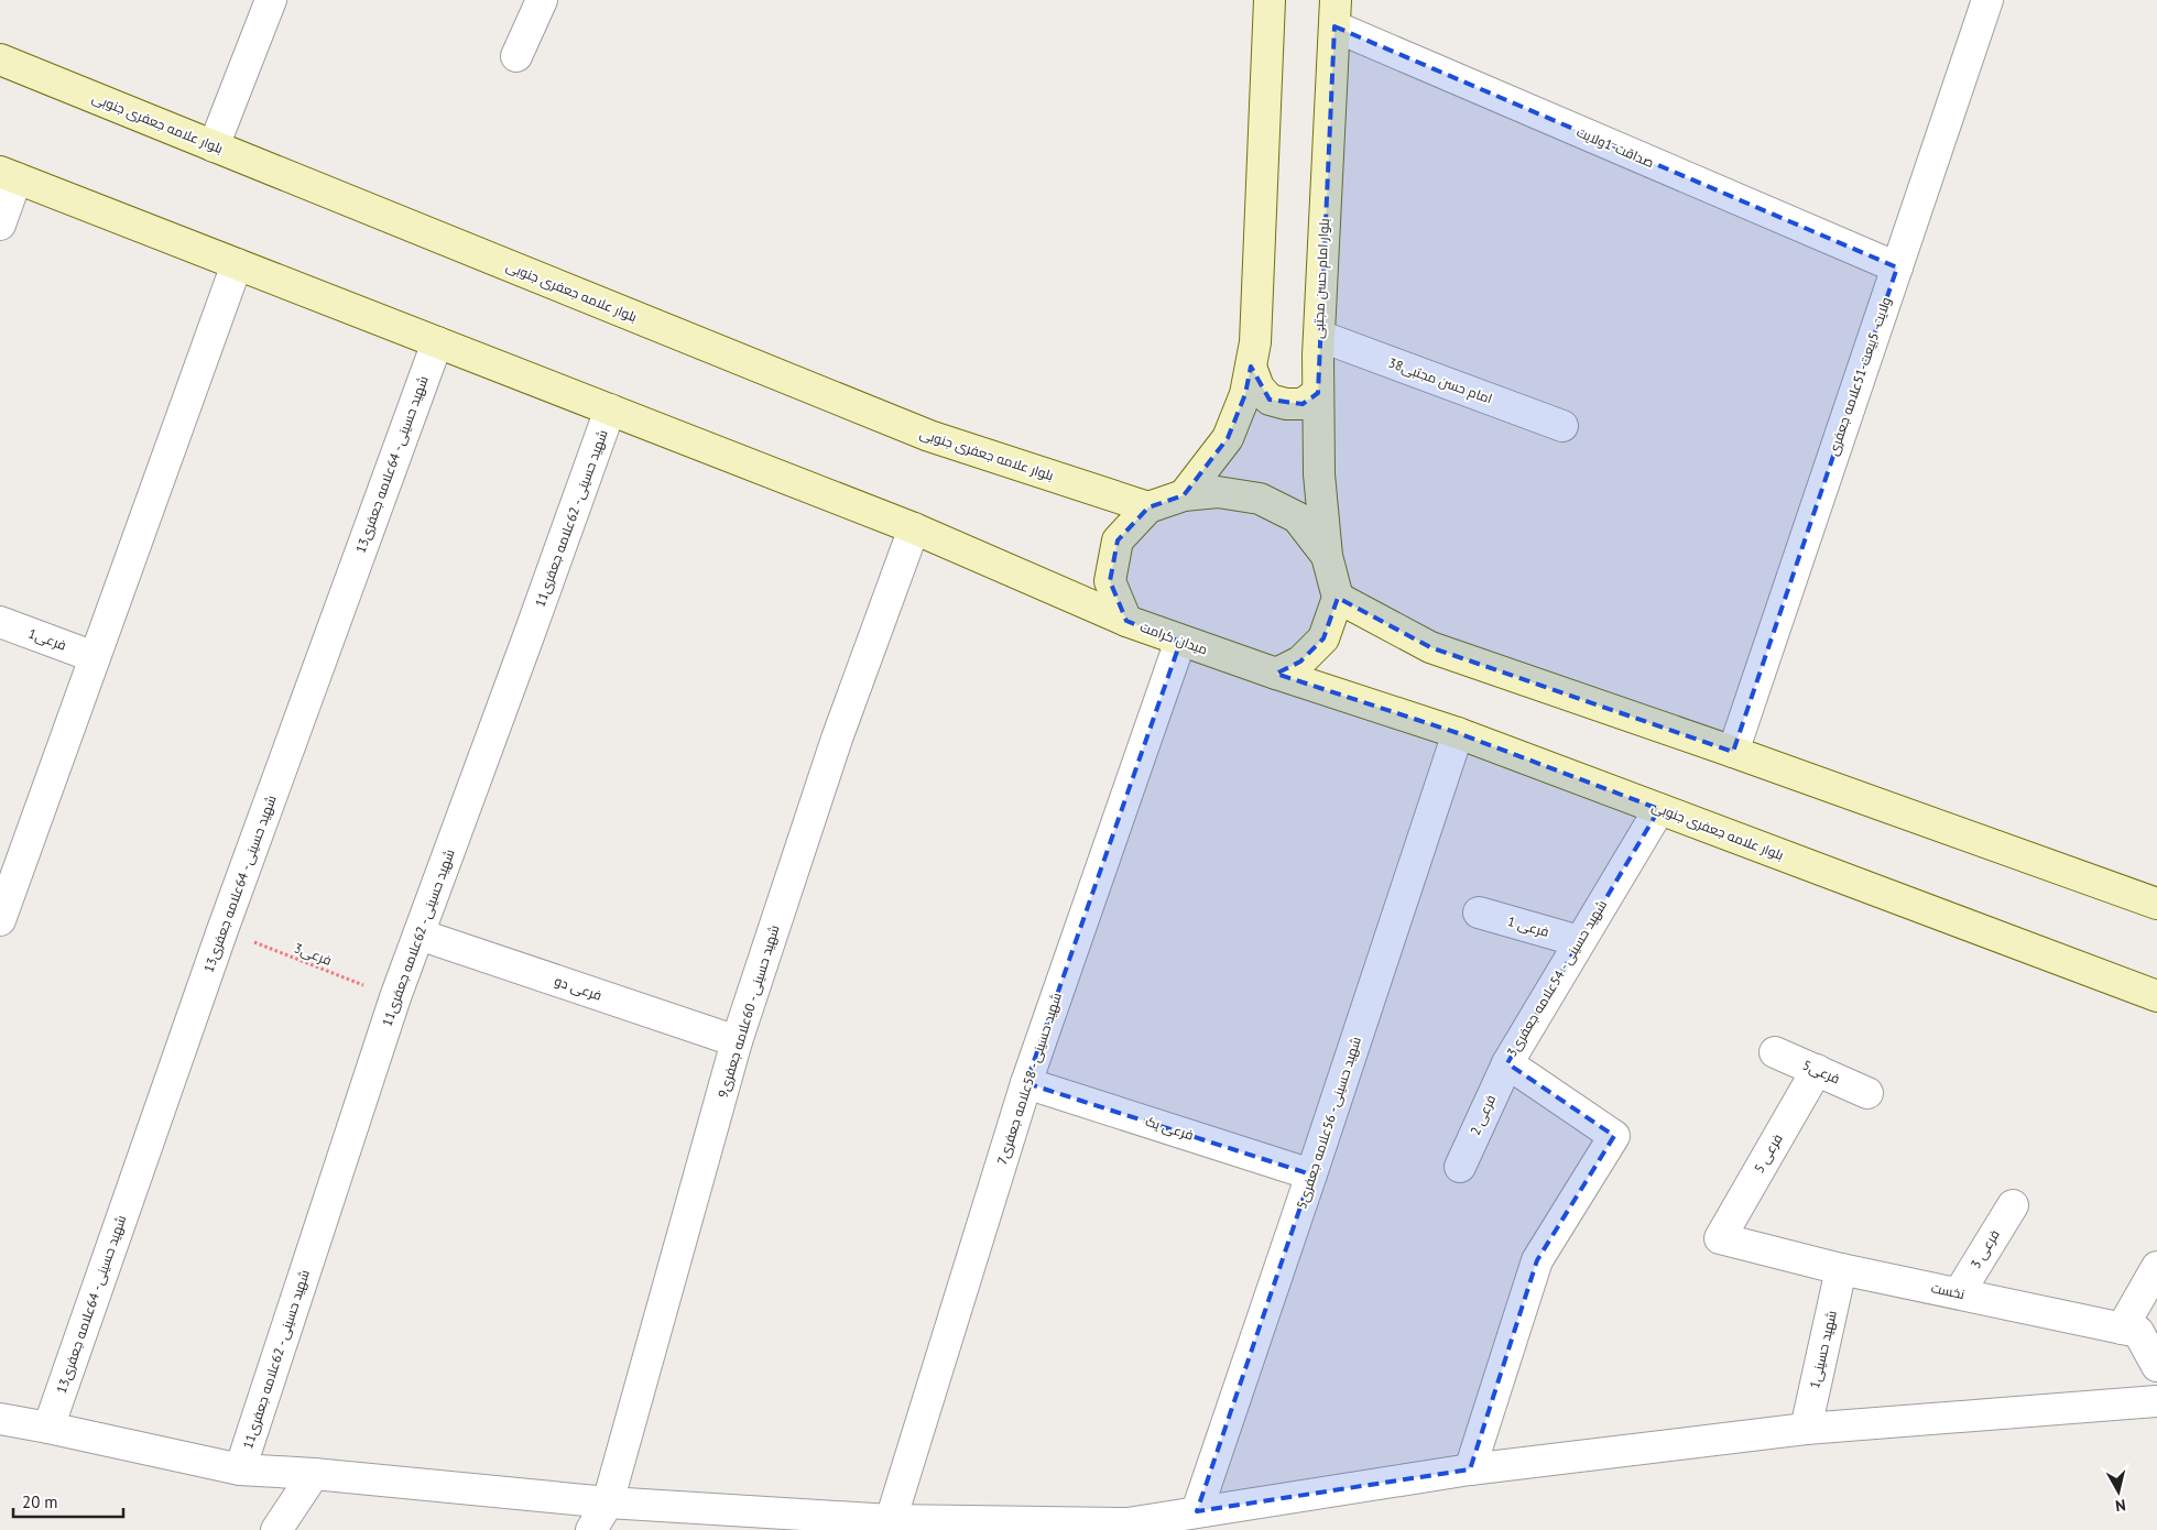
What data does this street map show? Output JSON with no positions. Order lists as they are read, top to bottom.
{
  "streets": {
    "main road": ["بلوار علامه جعفری جنوبی", "بلوار امام حسن مجتبی", "میدان کرامت"],
    "street": [
      "صداقت-1ولایت",
      "ولایت- 5بیعت-51علامه جعفری",
      "38امام حسن مجتبی",
      "13شهید حسینی - 64علامه جعفری",
      "11شهید حسینی - 62علامه جعفری",
      "فرعی1",
      "فرعی 1",
      "3شهید حسینی - 54علامه جعفری",
      "فرعی دو",
      "9شهید حسینی - 60علامه جعفری",
      "فرعی5",
      "7شهید حسینی - 58علامه جعفری",
      "فرعی 2",
      "5شهید حسینی - 56علامه جعفری",
      "فرعی یک",
      "فرعی 5",
      "فرعی 3",
      "نخست",
      "1شهید حسینی"
    ],
    "path": ["فرعی3"]
  },
  "crossings": [
    ["بلوار علامه جعفری جنوبی", "میدان کرامت"],
    ["بلوار علامه جعفری جنوبی", "3شهید حسینی - 54علامه جعفری"],
    ["بلوار علامه جعفری جنوبی", "5شهید حسینی - 56علامه جعفری"],
    ["صداقت-1ولایت", "بلوار امام حسن مجتبی"],
    ["صداقت-1ولایت", "ولایت- 5بیعت-51علامه جعفری"],
    ["بلوار امام حسن مجتبی", "38امام حسن مجتبی"],
    ["بلوار امام حسن مجتبی", "میدان کرامت"],
    ["13شهید حسینی - 64علامه جعفری", "فرعی3"],
    ["11شهید حسینی - 62علامه جعفری", "فرعی3"],
    ["11شهید حسینی - 62علامه جعفری", "فرعی دو"],
    ["میدان کرامت", "7شهید حسینی - 58علامه جعفری"],
    ["فرعی 1", "3شهید حسینی - 54علامه جعفری"],
    ["3شهید حسینی - 54علامه جعفری", "فرعی 2"],
    ["فرعی دو", "9شهید حسینی - 60علامه جعفری"],
    ["فرعی5", "فرعی 5"],
    ["7شهید حسینی - 58علامه جعفری", "فرعی یک"],
    ["5شهید حسینی - 56علامه جعفری", "فرعی یک"],
    ["فرعی 5", "نخست"],
    ["فرعی 3", "نخست"],
    ["نخست", "1شهید حسینی"]
  ],
  "scale_bar": "20 m",
  "north": "bottom"
}
